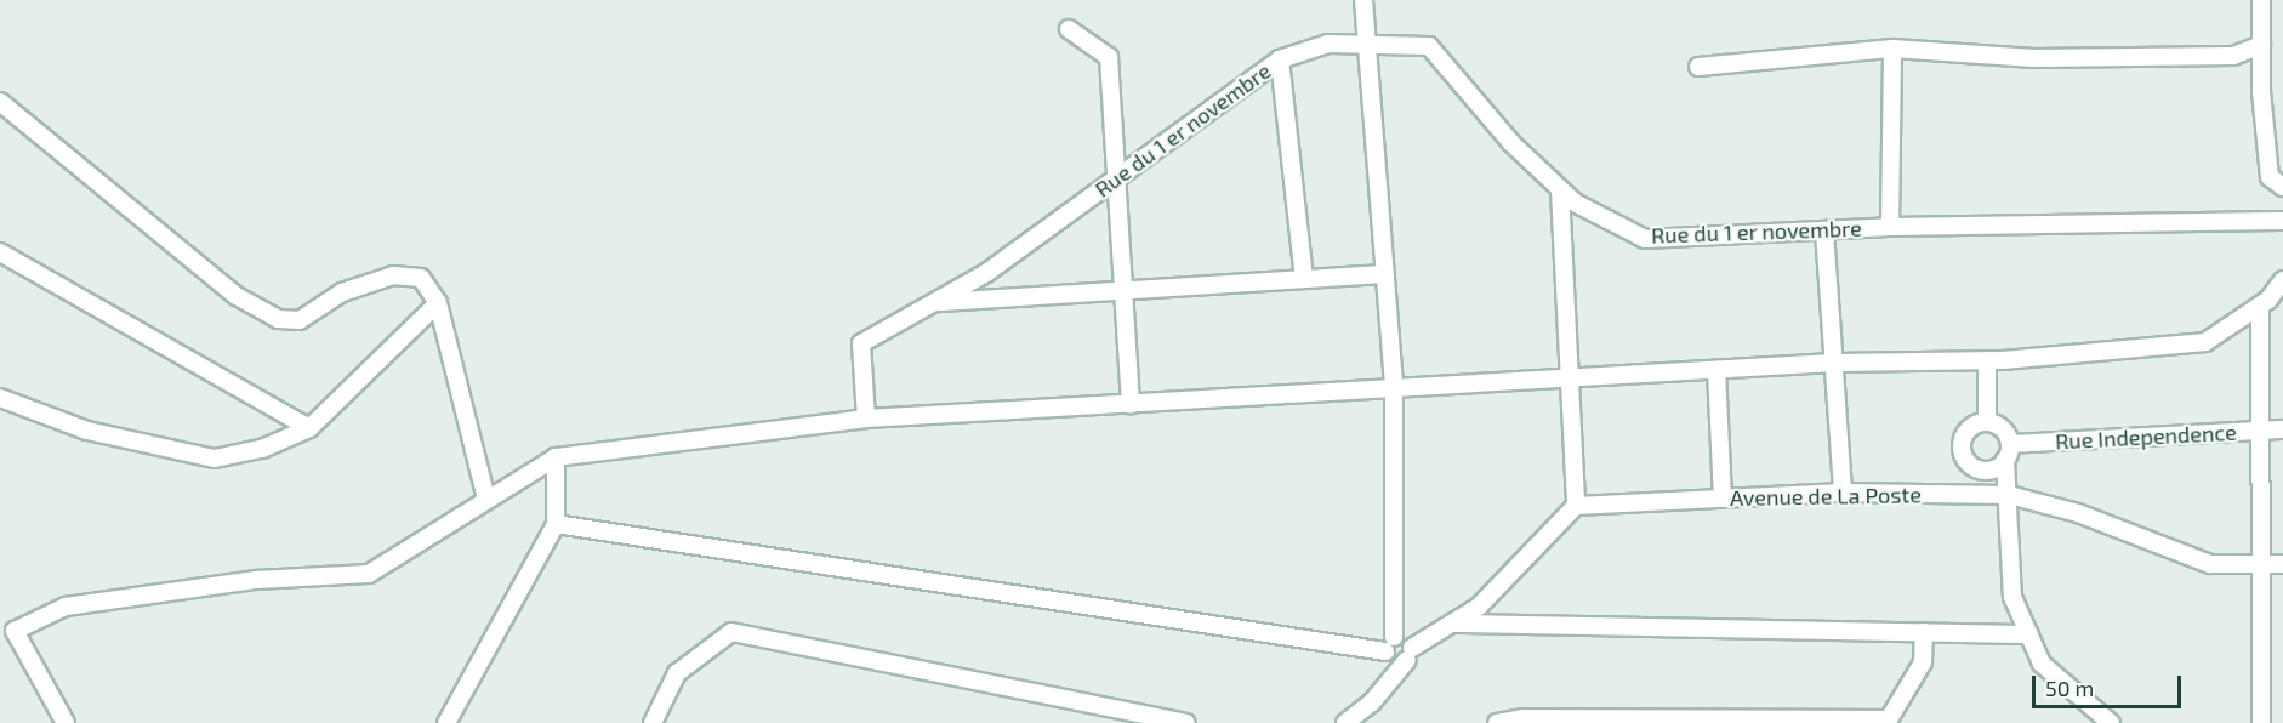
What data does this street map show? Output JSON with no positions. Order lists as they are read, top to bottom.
{
  "streets": {
    "street": ["Rue du 1 er novembre", "Rue Independence", "Avenue de La Poste"]
  },
  "scale_bar": "50 m"
}
